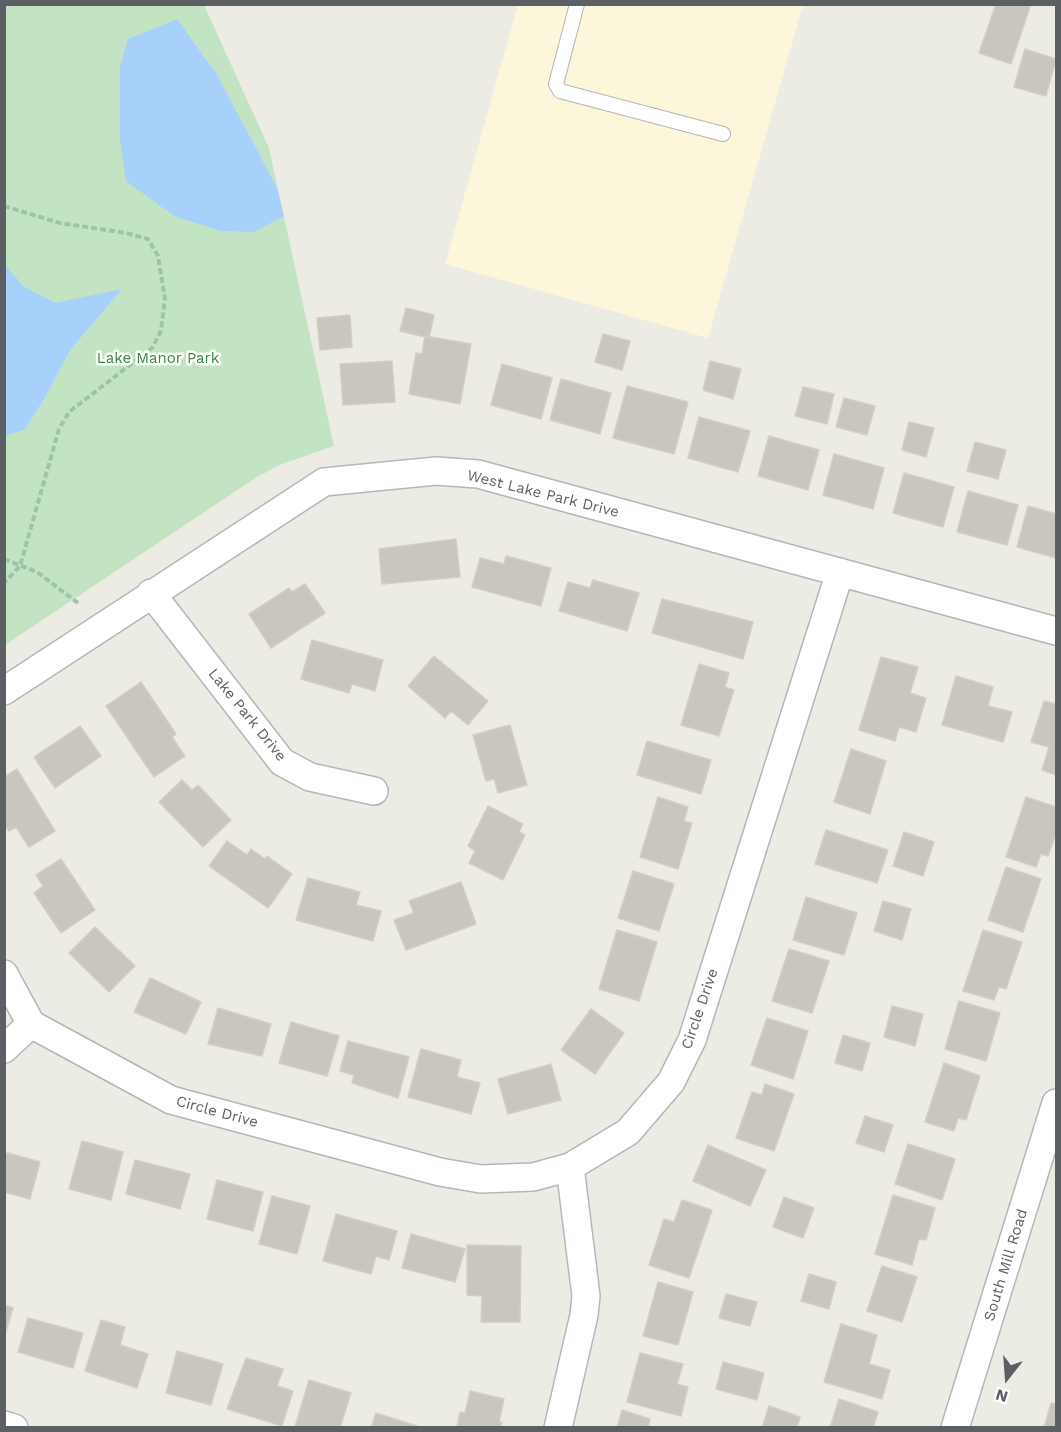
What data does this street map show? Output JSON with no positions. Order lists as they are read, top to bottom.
{
  "streets": {
    "street": [
      "West Lake Park Drive",
      "Lake Park Drive",
      "Circle Drive",
      "South Mill Road"
    ]
  },
  "crossings": [
    ["West Lake Park Drive", "Lake Park Drive"],
    ["West Lake Park Drive", "Circle Drive"]
  ],
  "parks": ["Lake Manor Park"],
  "north": "bottom"
}
